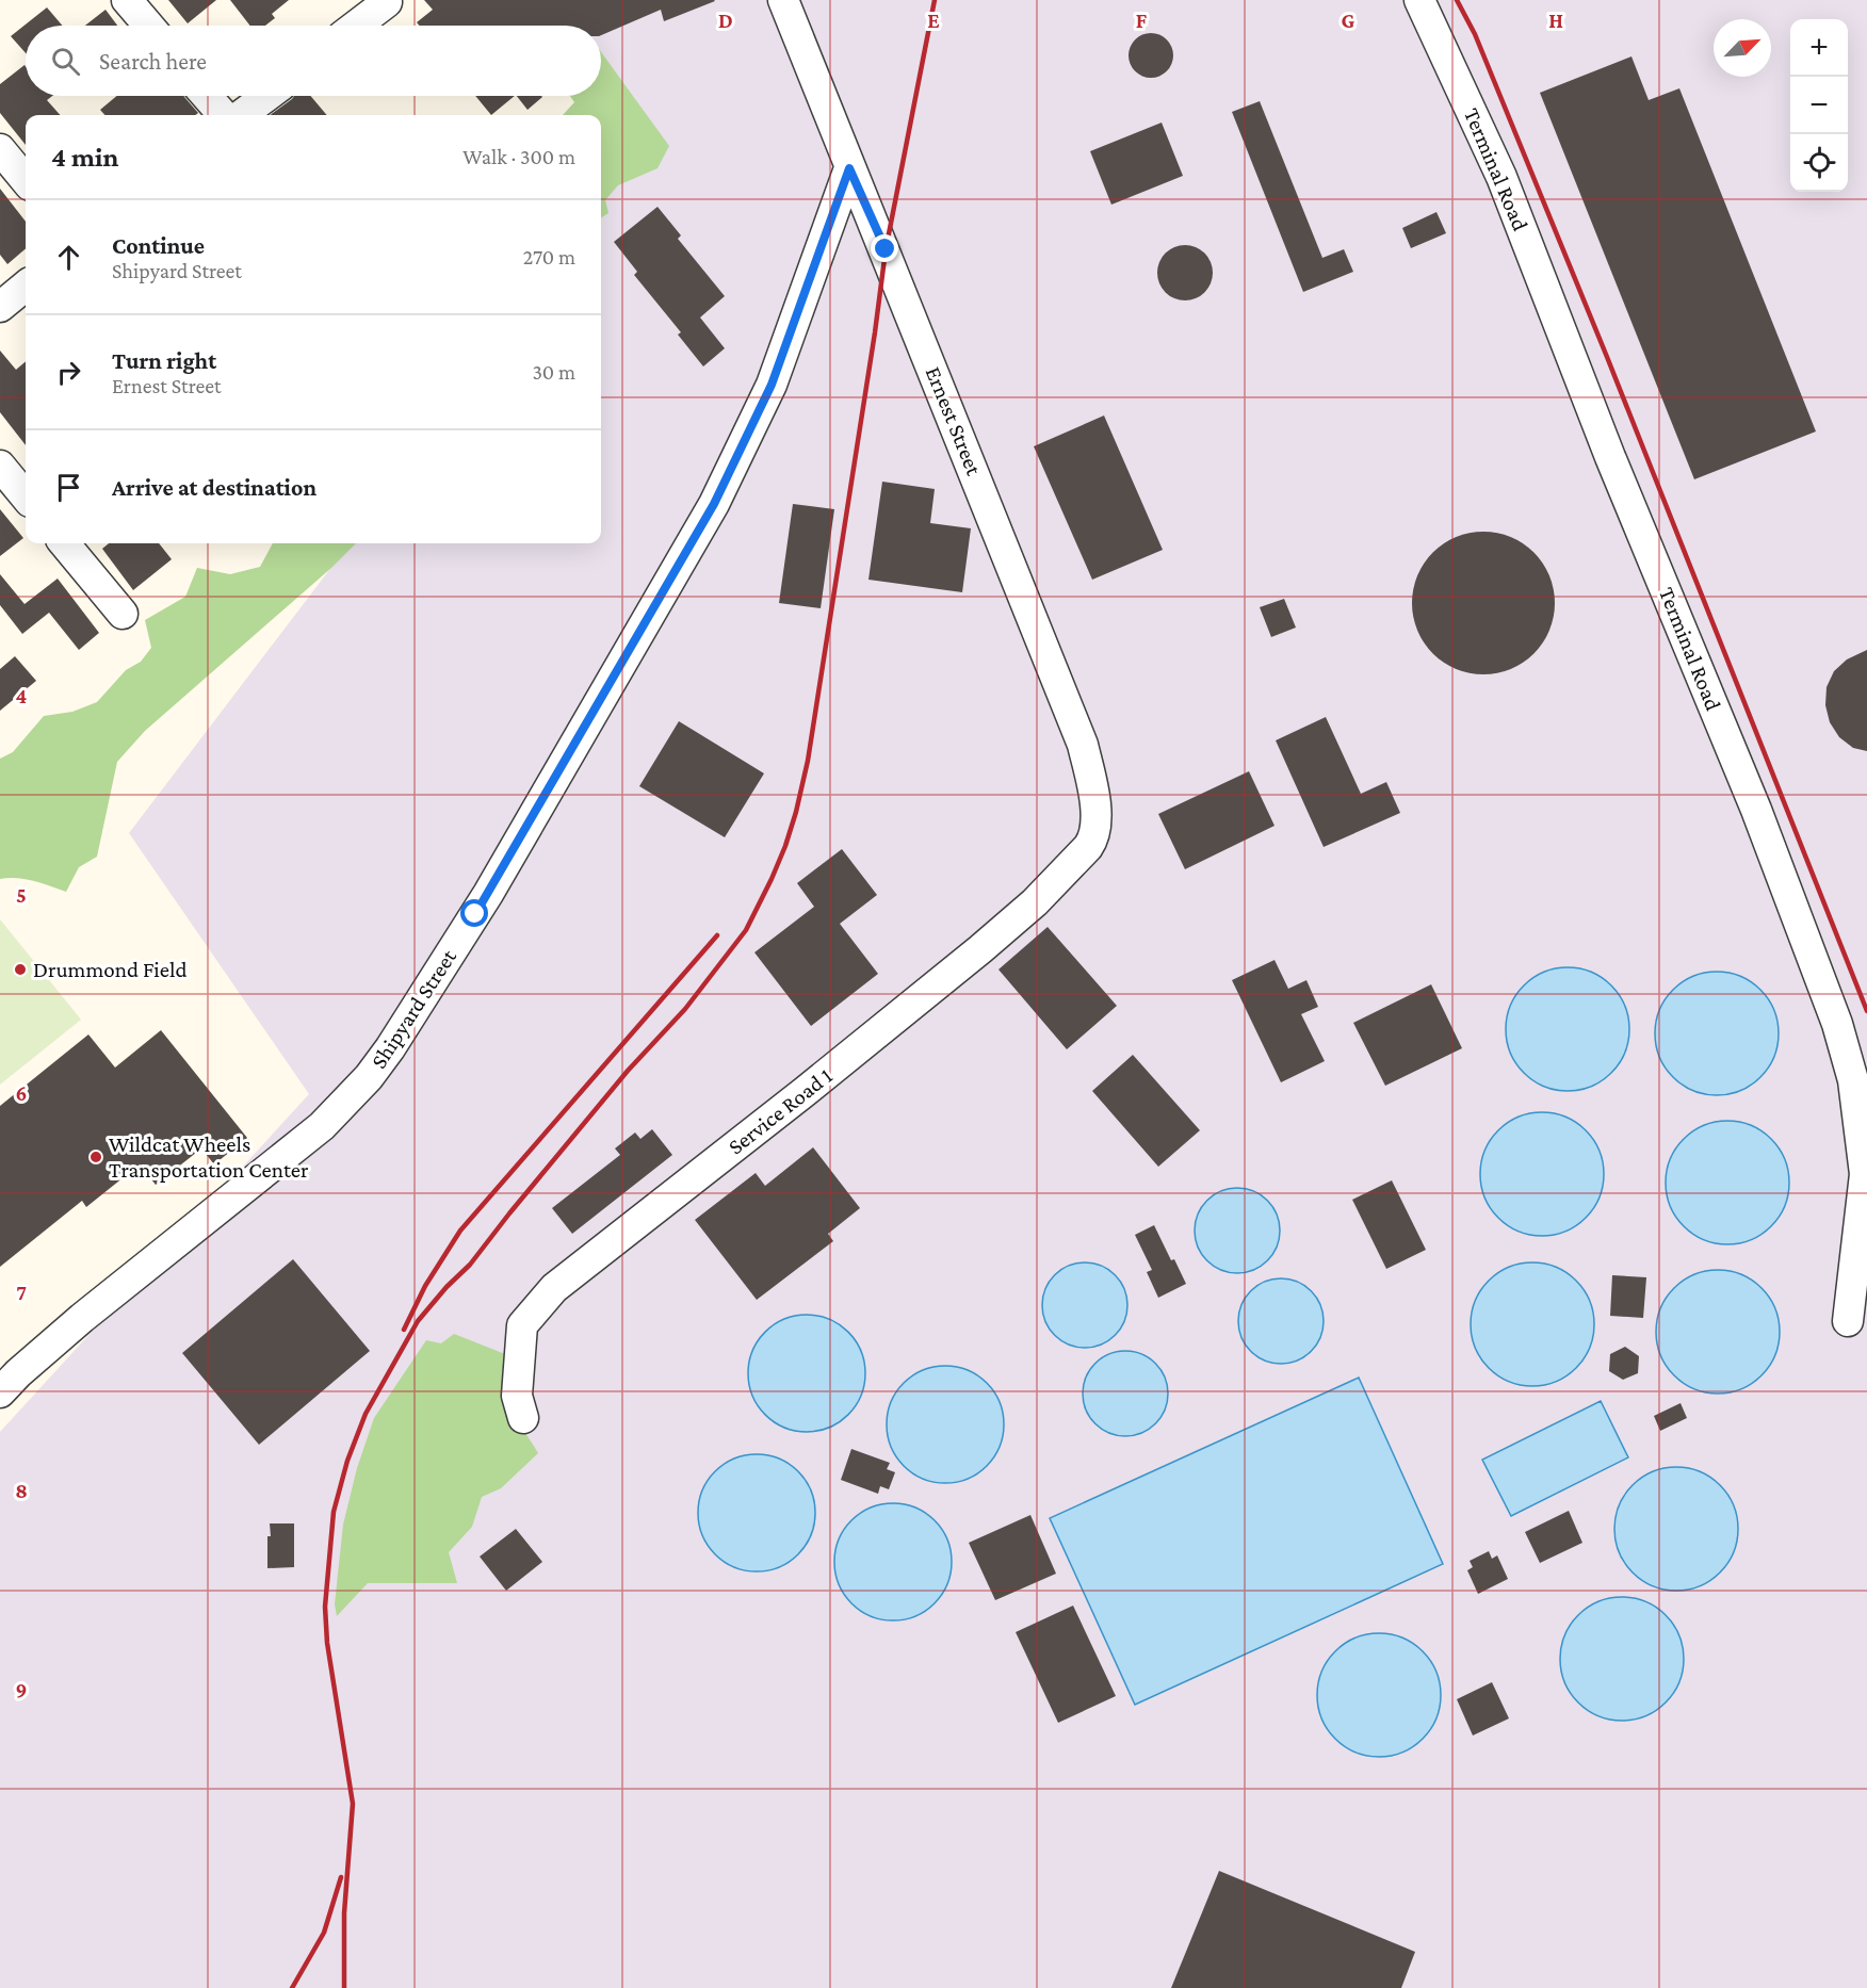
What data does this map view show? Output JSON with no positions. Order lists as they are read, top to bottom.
{
  "streets": {
    "street": [
      "Terminal Road",
      "Ernest Street",
      "Shipyard Street",
      "Service Road 1"
    ]
  },
  "crossings": [
    ["Ernest Street", "Shipyard Street"],
    ["Ernest Street", "Service Road 1"]
  ],
  "places": ["Drummond Field", "Wildcat Wheels Transportation Center"],
  "north": "top right",
  "page": {
    "map_buttons": ["+", "−"],
    "search": "Search here",
    "heading": ["4 min", "Walk · 300 m"],
    "list": [
      ["Continue", "Shipyard Street", "270 m"],
      ["Turn right", "Ernest Street", "30 m"],
      "Arrive at destination"
    ]
  },
  "grid": {
    "columns": [
      "D",
      "E",
      "F",
      "G",
      "H"
    ],
    "rows": [
      "4",
      "5",
      "6",
      "7",
      "8",
      "9"
    ]
  }
}
